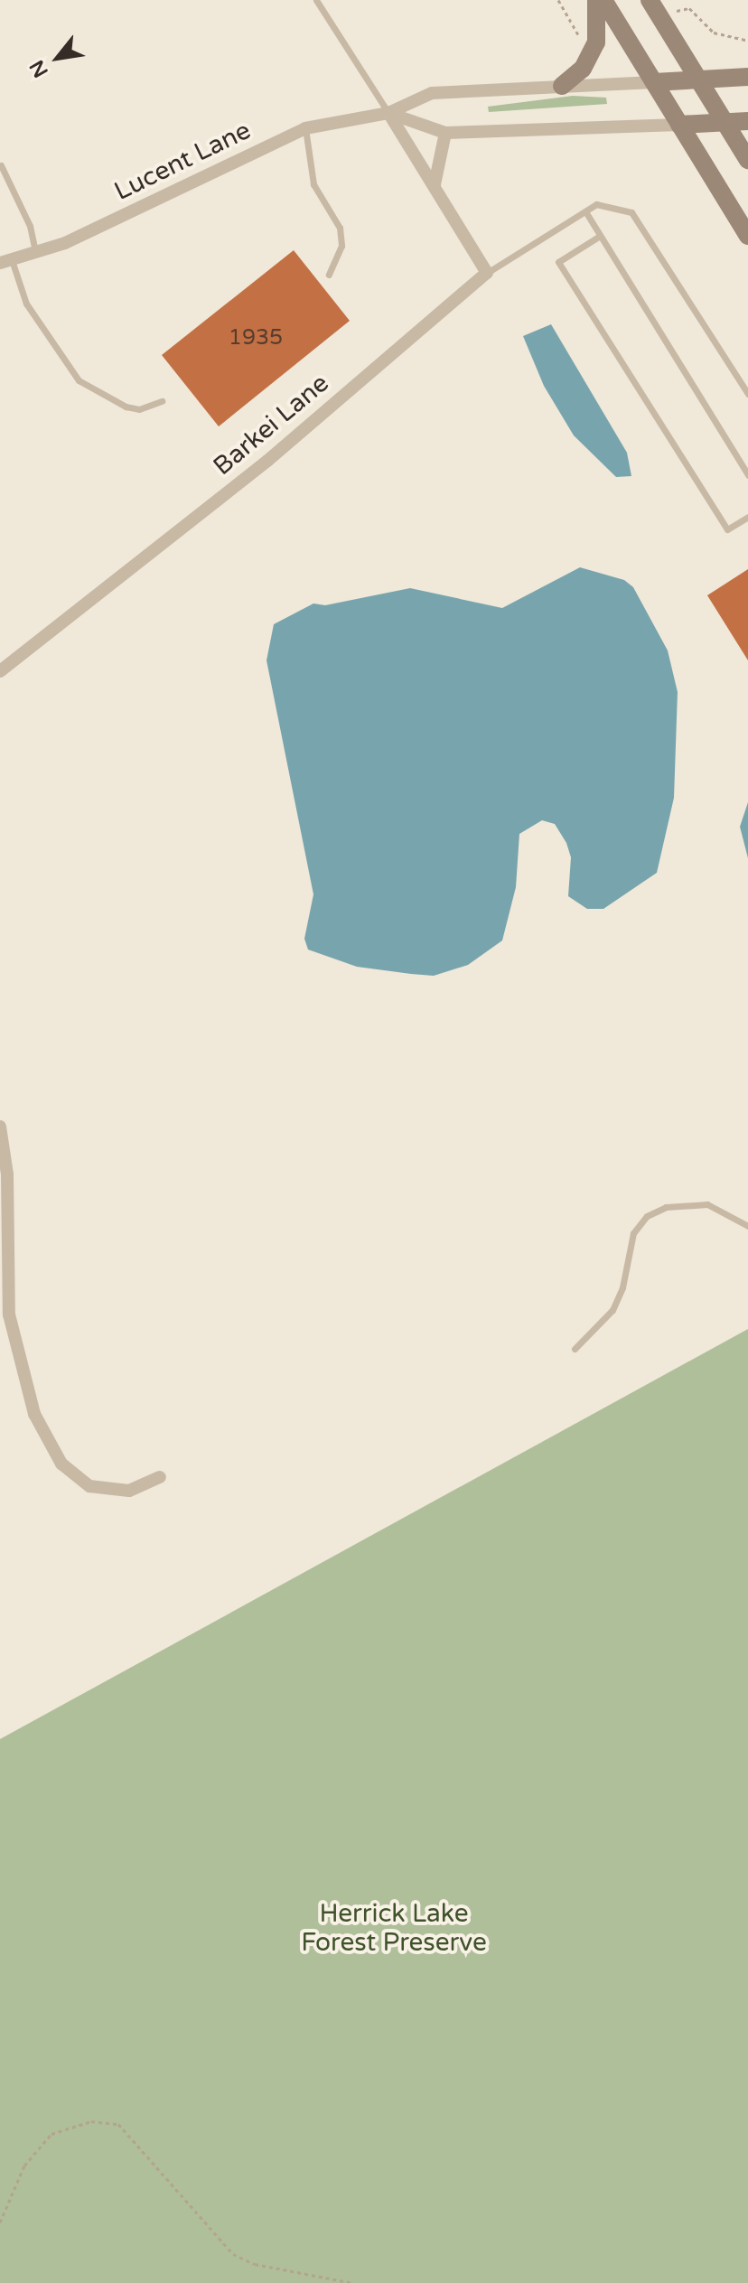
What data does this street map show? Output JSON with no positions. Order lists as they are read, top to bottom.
{
  "streets": {
    "street": ["Lucent Lane", "Barkei Lane"]
  },
  "parks": ["Herrick Lake Forest Preserve"],
  "house_numbers": ["1935"],
  "north": "bottom left"
}
